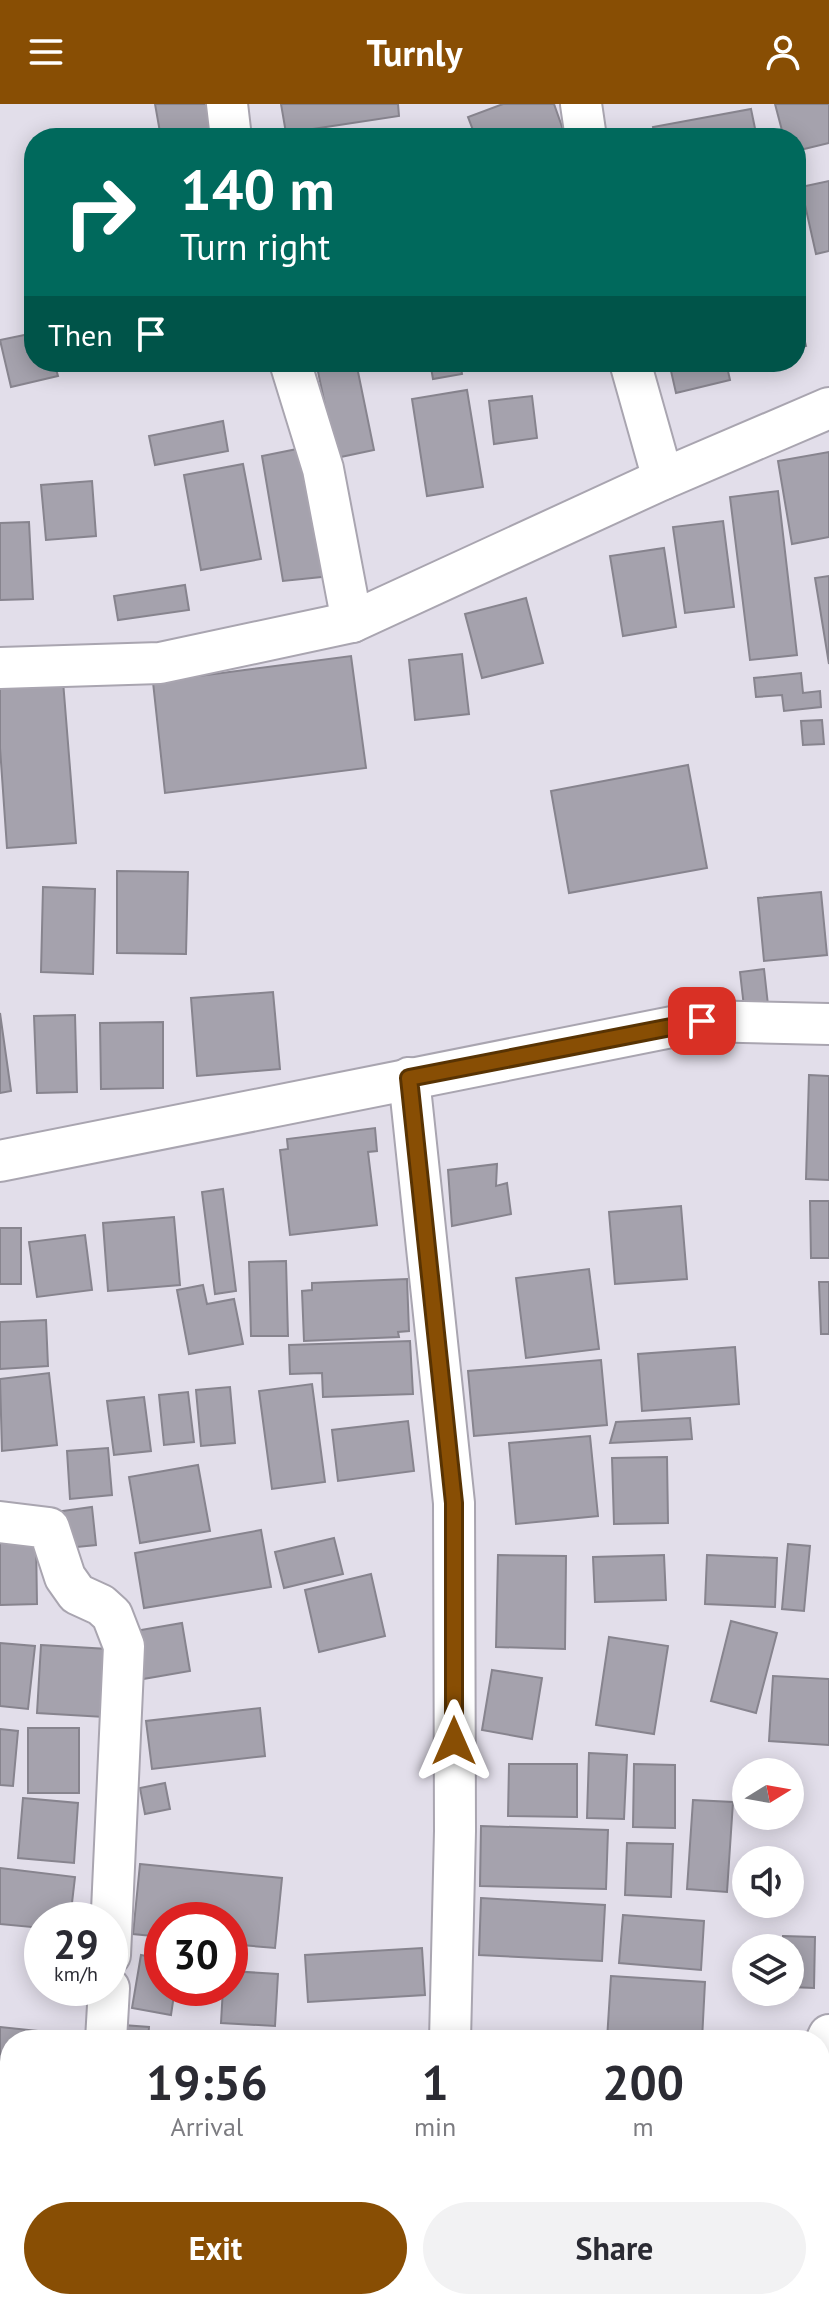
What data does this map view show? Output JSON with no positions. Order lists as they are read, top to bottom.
{
  "north": "right",
  "page": {
    "header": "Turnly",
    "turn": ["140 m", "Turn right"],
    "then": "Then",
    "speed": "29 km/h",
    "limit": "30",
    "eta": [
      "19:56",
      "Arrival",
      "1",
      "min",
      "200",
      "m"
    ],
    "buttons": ["Exit", "Share"]
  }
}
